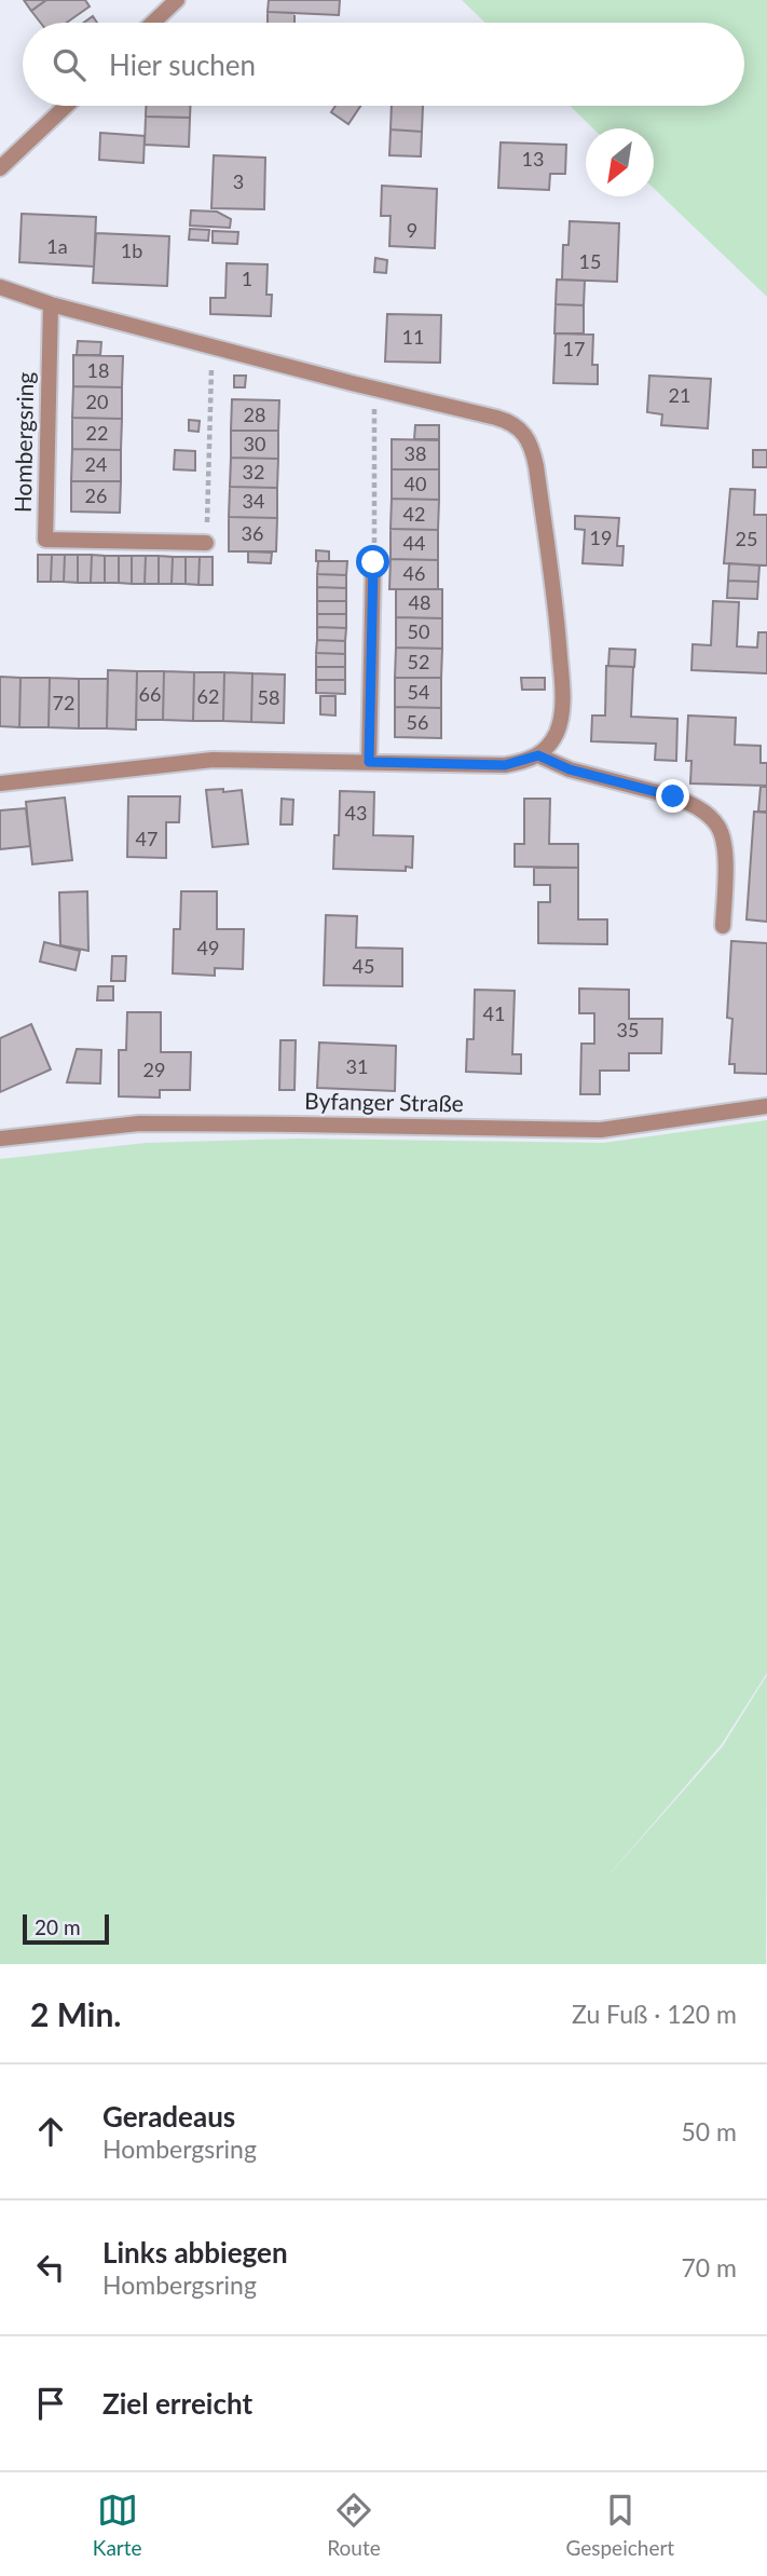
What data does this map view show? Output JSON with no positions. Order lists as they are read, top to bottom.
{
  "streets": {
    "street": ["Hombergsring", "Byfanger Straße"]
  },
  "house_numbers": [
    "13",
    "3",
    "9",
    "1a",
    "1b",
    "15",
    "1",
    "11",
    "17",
    "18",
    "21",
    "20",
    "28",
    "22",
    "30",
    "38",
    "24",
    "32",
    "40",
    "26",
    "34",
    "42",
    "36",
    "19",
    "25",
    "44",
    "46",
    "48",
    "50",
    "52",
    "54",
    "66",
    "62",
    "58",
    "72",
    "56",
    "43",
    "47",
    "49",
    "45",
    "41",
    "35",
    "31",
    "29"
  ],
  "scale_bar": "20 m",
  "north": "bottom left",
  "page": {
    "search": "Hier suchen",
    "scale": "20 m",
    "heading": ["2 Min.", "Zu Fuß · 120 m"],
    "list": [
      ["Geradeaus", "Hombergsring", "50 m"],
      ["Links abbiegen", "Hombergsring", "70 m"],
      "Ziel erreicht"
    ],
    "nav": ["Karte", "Route", "Gespeichert"]
  }
}
